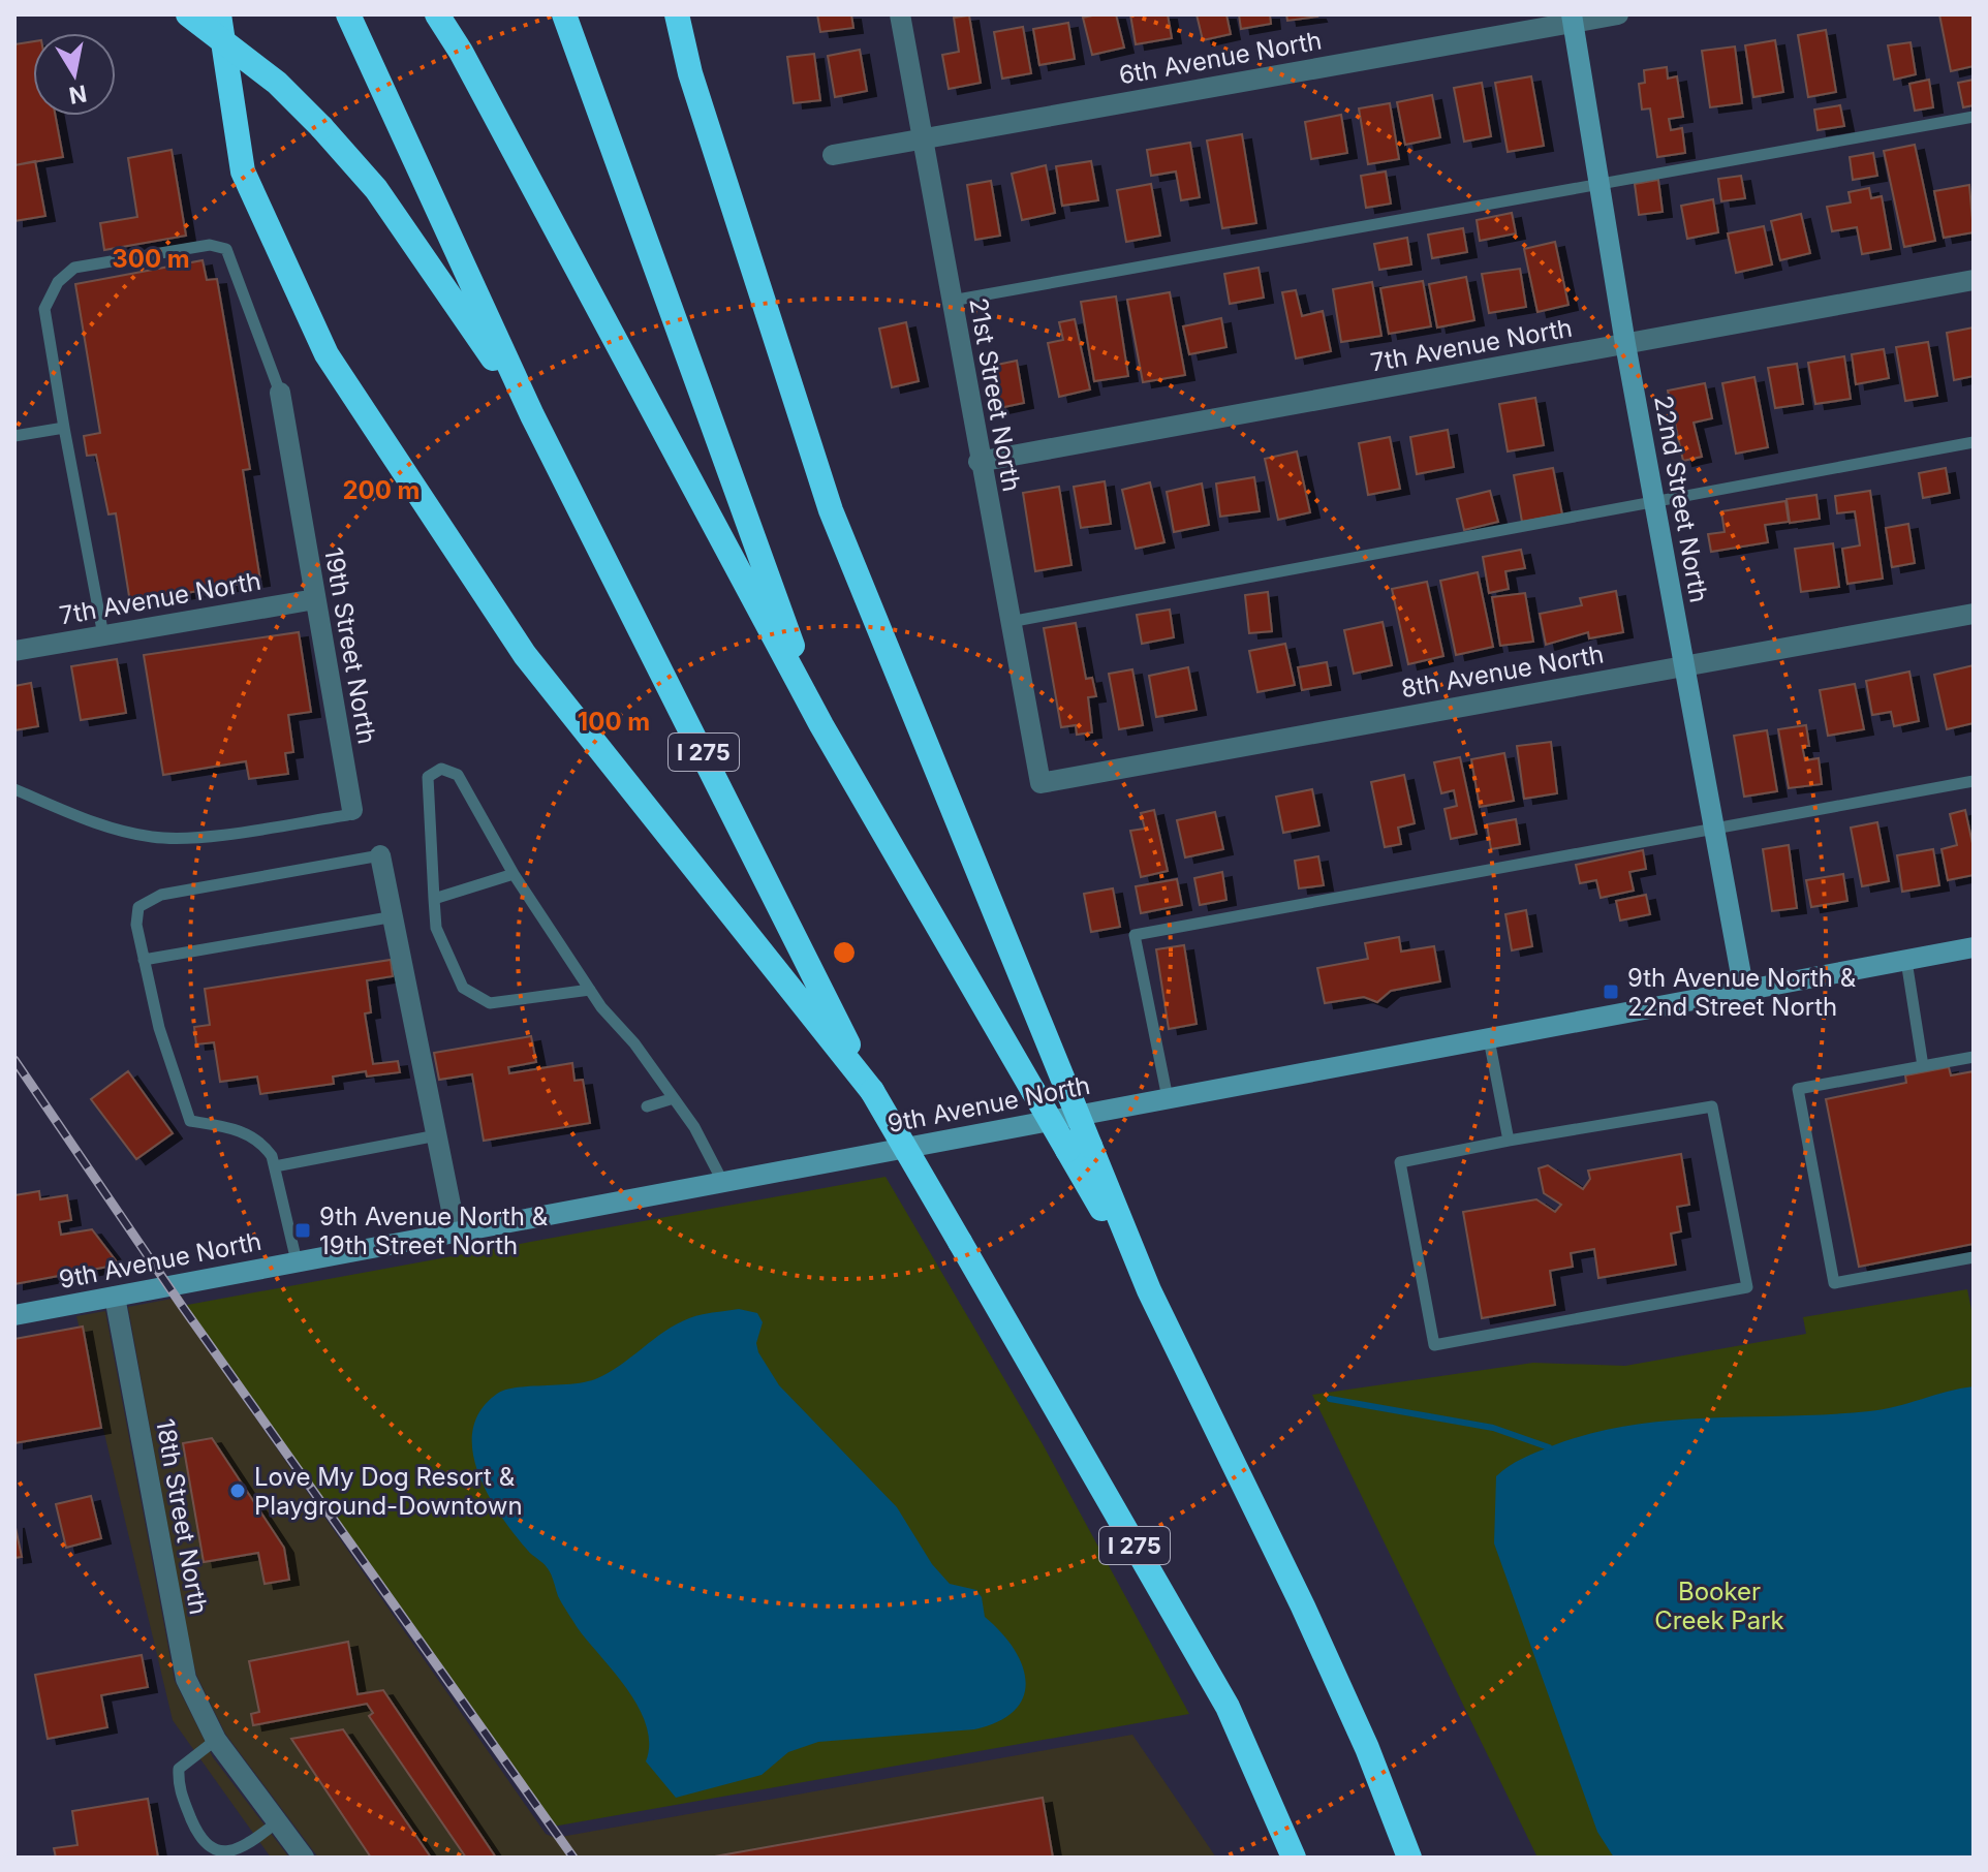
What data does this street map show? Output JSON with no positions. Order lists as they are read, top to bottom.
{
  "streets": {
    "highway": ["I 275"],
    "street": [
      "6th Avenue North",
      "7th Avenue North",
      "21st Street North",
      "22nd Street North",
      "19th Street North",
      "8th Avenue North",
      "9th Avenue North",
      "18th Street North"
    ]
  },
  "crossings": [
    ["6th Avenue North", "21st Street North"],
    ["6th Avenue North", "22nd Street North"],
    ["7th Avenue North", "21st Street North"],
    ["7th Avenue North", "22nd Street North"],
    ["7th Avenue North", "19th Street North"],
    ["21st Street North", "8th Avenue North"],
    ["22nd Street North", "8th Avenue North"],
    ["22nd Street North", "9th Avenue North"],
    ["9th Avenue North", "18th Street North"]
  ],
  "parks": ["Booker Creek Park"],
  "places": {
    "transit": ["9th Avenue North & 22nd Street North", "9th Avenue North & 19th Street North"],
    "other": ["Love My Dog Resort & Playground-Downtown"]
  },
  "north": "bottom",
  "rings": ["300 m", "200 m", "100 m"]
}
